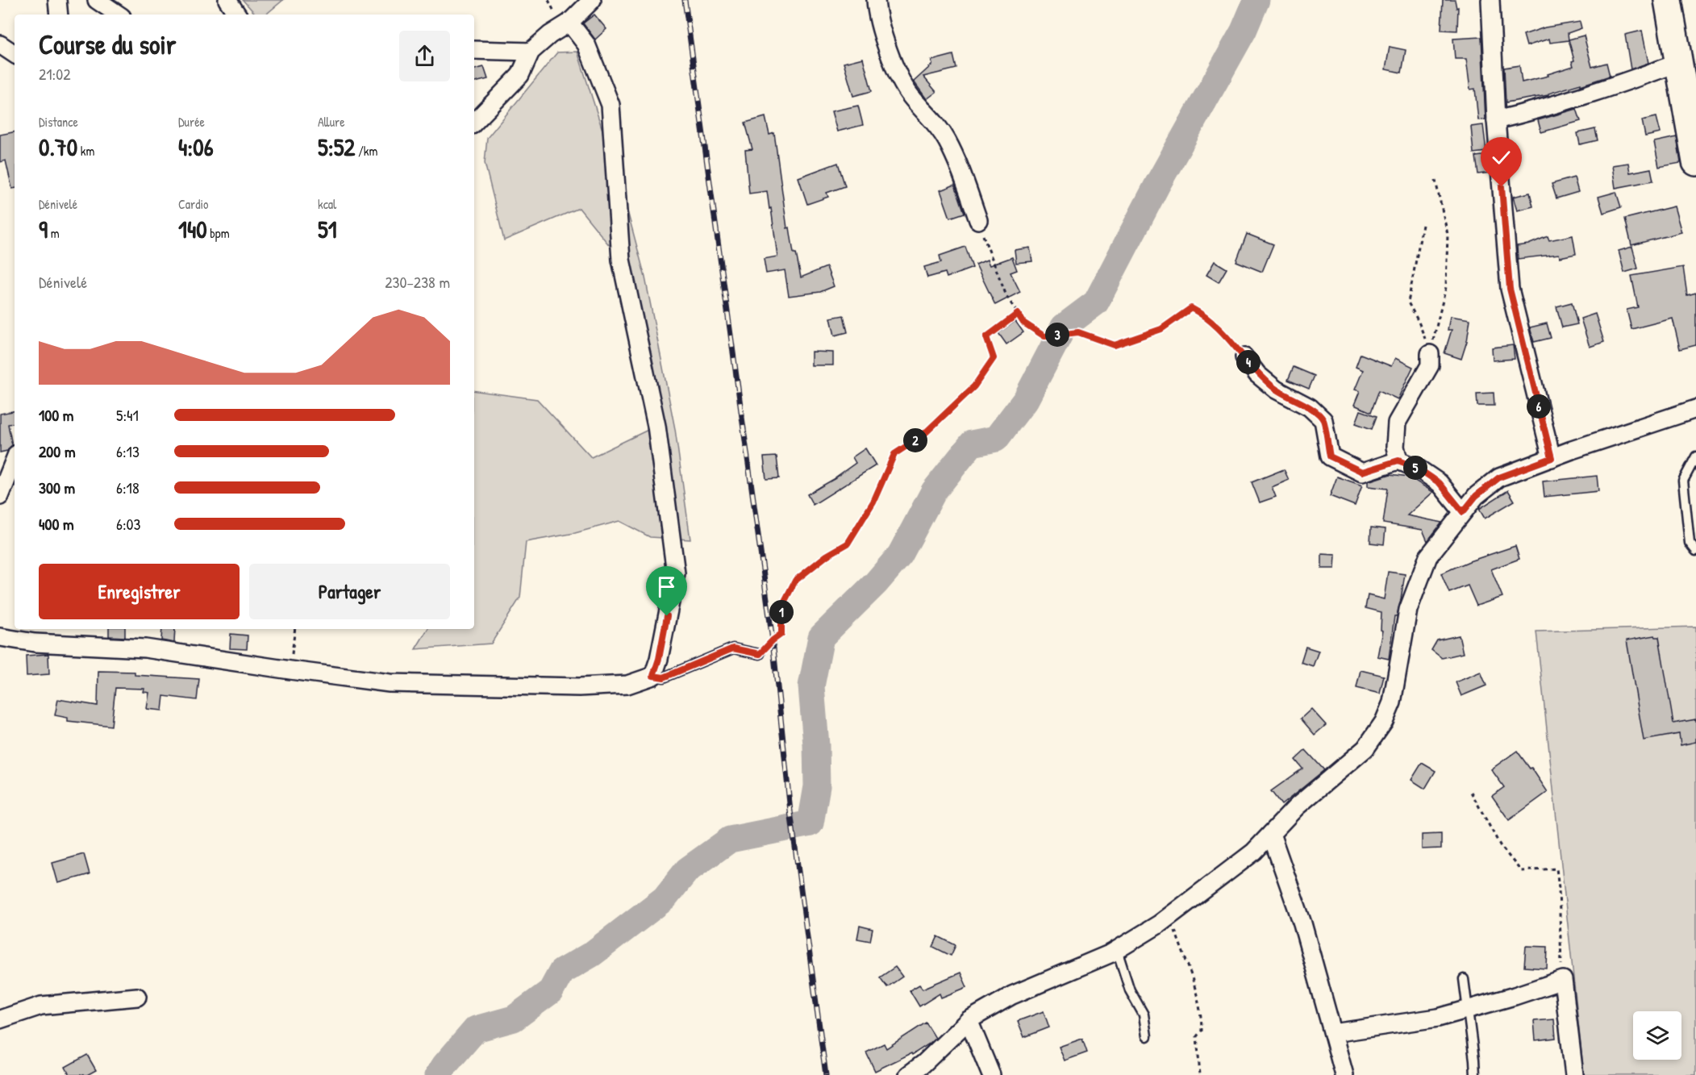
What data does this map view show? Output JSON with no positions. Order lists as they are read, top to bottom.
{
  "page": {
    "heading": ["Course du soir", "21:02"],
    "stats": [
      ["Distance", "0.70 km"],
      ["Durée", "4:06"],
      ["Allure", "5:52 /km"],
      ["Dénivelé", "9 m"],
      ["Cardio", "140 bpm"],
      ["kcal", "51"]
    ],
    "chart": ["Dénivelé", "230–238 m"],
    "pins": [
      "3",
      "4",
      "6",
      "2",
      "5",
      "1"
    ],
    "list": [
      {
        "name": "100 m",
        "note": "5:41"
      },
      {
        "name": "200 m",
        "note": "6:13"
      },
      {
        "name": "300 m",
        "note": "6:18"
      },
      {
        "name": "400 m",
        "note": "6:03"
      }
    ],
    "buttons": ["Enregistrer", "Partager"]
  }
}
